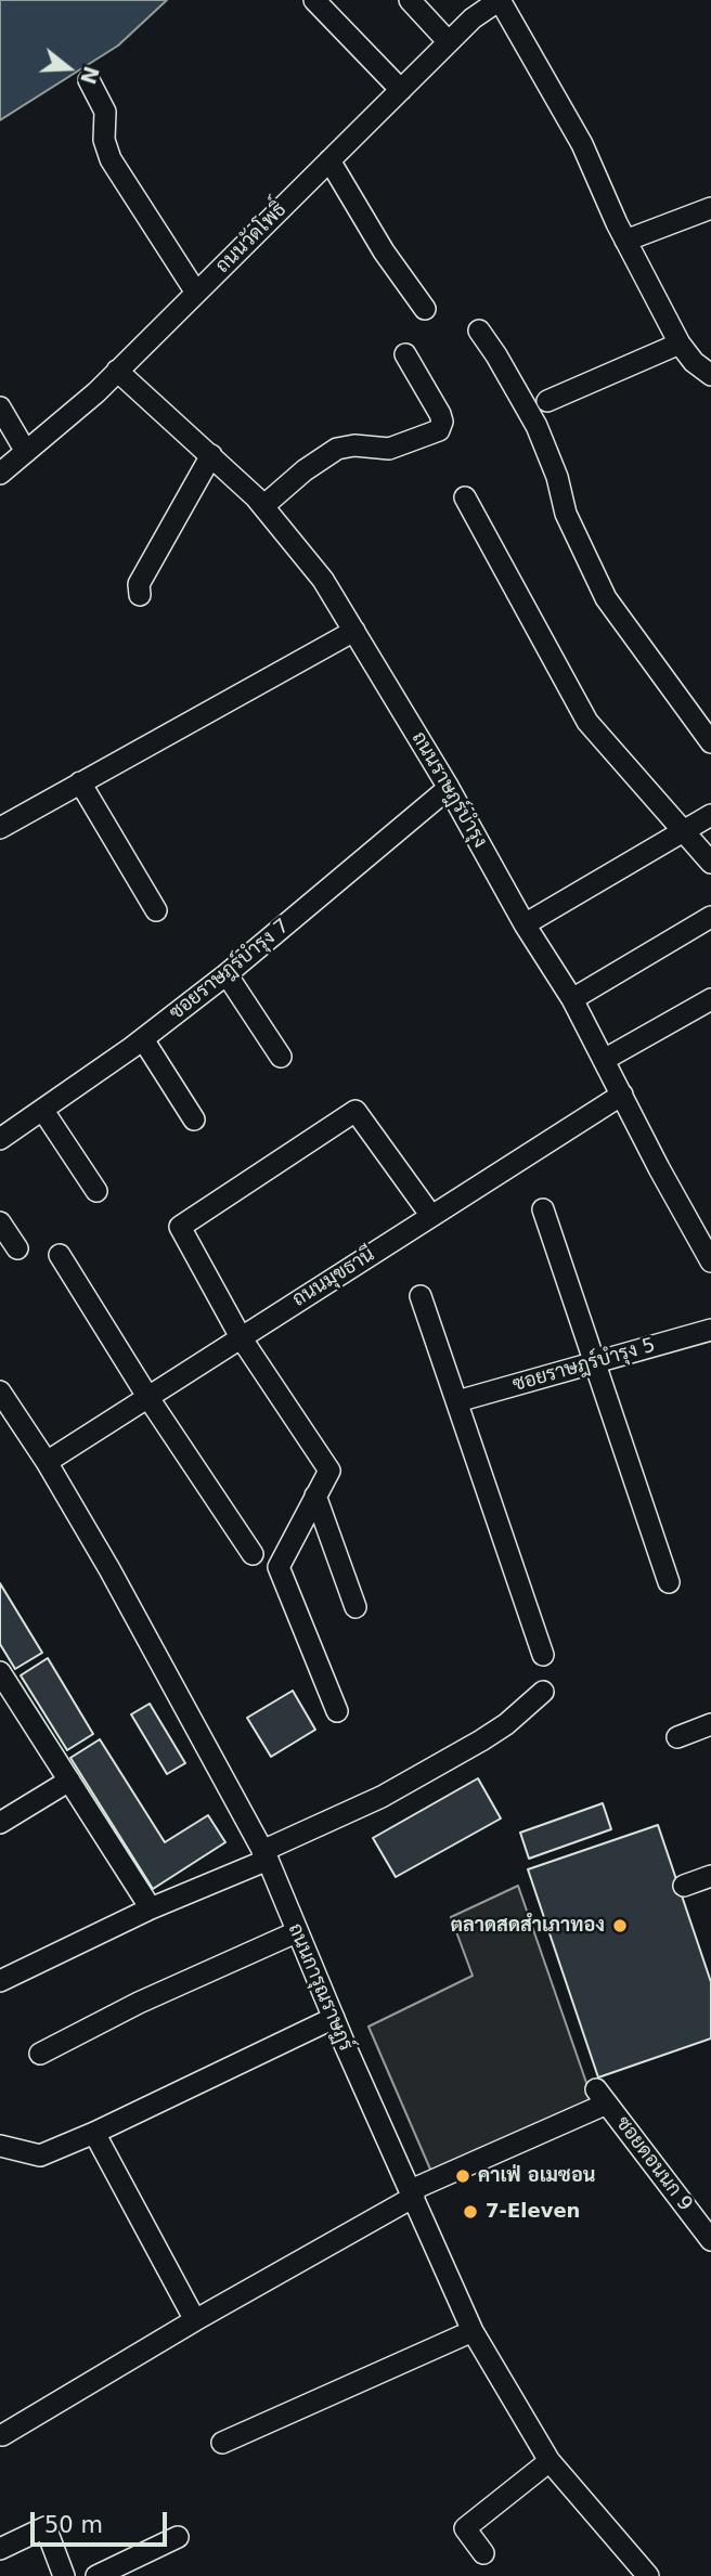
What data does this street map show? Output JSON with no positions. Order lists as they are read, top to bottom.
{
  "streets": {
    "street": [
      "ถนนวัดโพธิ์",
      "ถนนราษฎร์บำรุง",
      "ซอยราษฎร์บำรุง 7",
      "ถนนมุขธานี",
      "ซอยราษฎร์บำรุง 5",
      "ถนนการุณราษฏร์",
      "ซอยดอนนก 9"
    ]
  },
  "crossings": [
    ["ถนนวัดโพธิ์", "ถนนราษฎร์บำรุง"],
    ["ถนนราษฎร์บำรุง", "ซอยราษฎร์บำรุง 7"],
    ["ถนนราษฎร์บำรุง", "ถนนมุขธานี"],
    ["ถนนมุขธานี", "ถนนการุณราษฏร์"],
    ["ถนนการุณราษฏร์", "ซอยดอนนก 9"]
  ],
  "places": ["ตลาดสดสำเภาทอง", "คาเฟ่ อเมซอน", "7-Eleven"],
  "scale_bar": "50 m",
  "north": "right"
}
